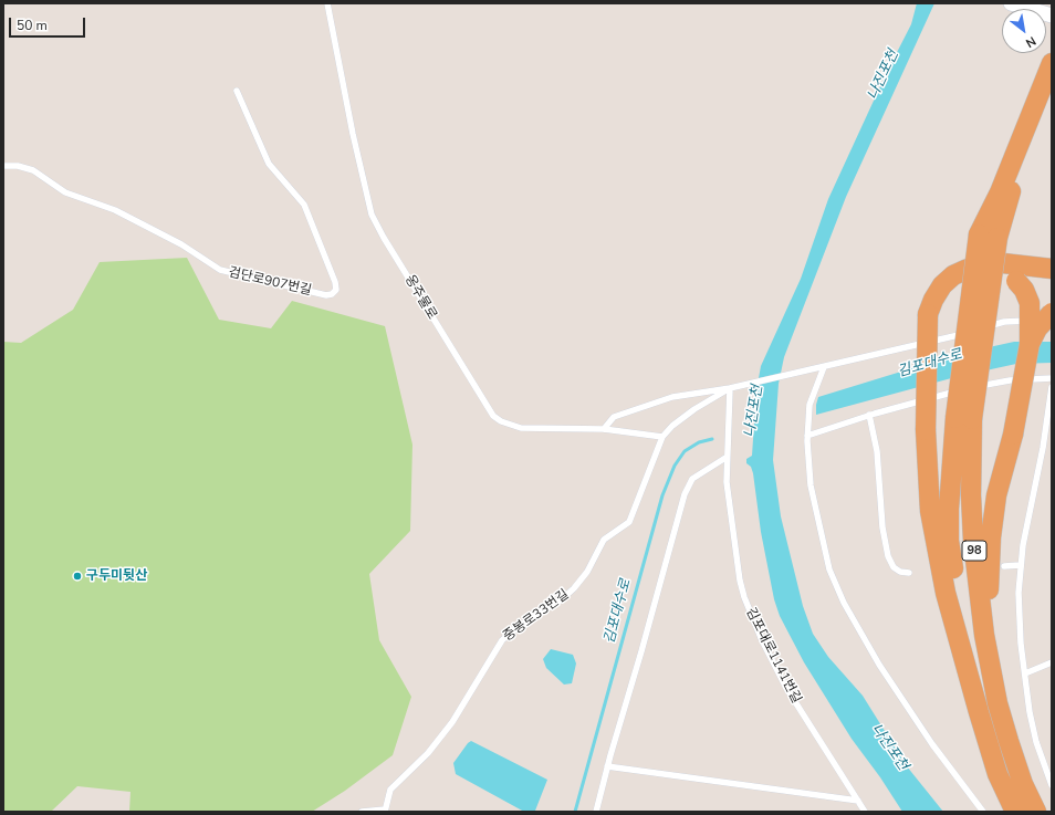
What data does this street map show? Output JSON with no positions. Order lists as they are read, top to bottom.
{
  "streets": {
    "highway": ["98"],
    "lane": [
      "검단로907번길",
      "옹주물로",
      "중봉로33번길",
      "김포대로1141번길"
    ]
  },
  "crossings": [
    ["옹주물로", "중봉로33번길"]
  ],
  "water": ["나진포천", "김포대수로"],
  "places": ["구두미뒷산"],
  "scale_bar": "50 m",
  "north": "bottom right"
}
